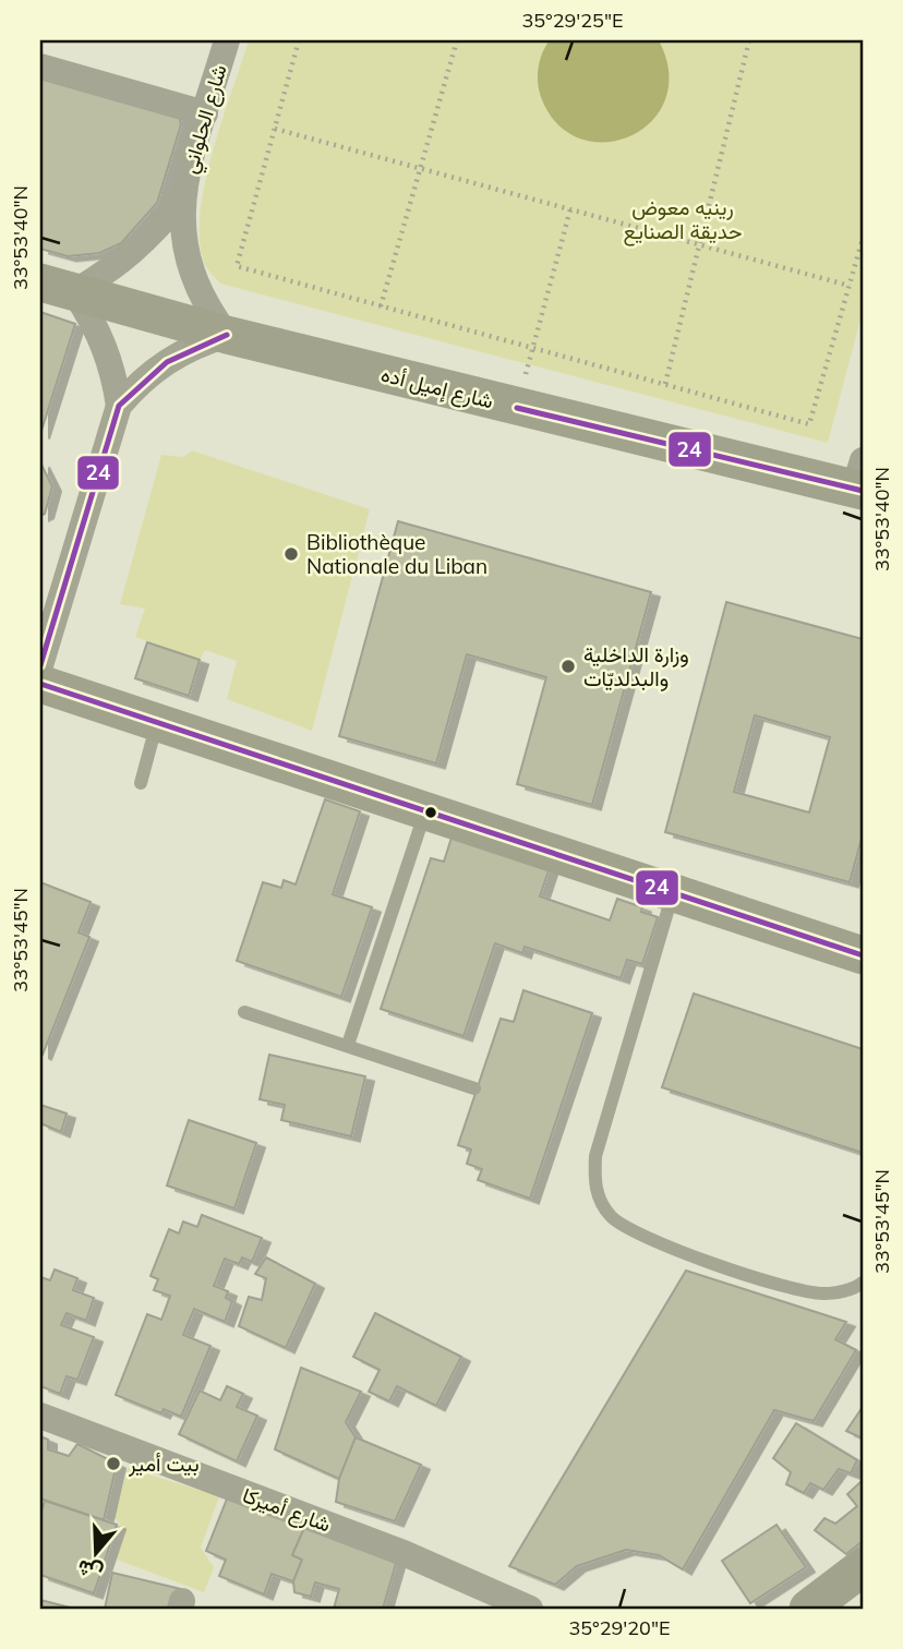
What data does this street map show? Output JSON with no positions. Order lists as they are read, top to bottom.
{
  "streets": {
    "main road": ["شارع إميل أده"],
    "street": ["شارع الحلواني", "شارع أميركا"]
  },
  "crossings": [
    ["شارع الحلواني", "شارع إميل أده"]
  ],
  "parks": ["رينيه معوض حديقة الصنايع"],
  "places": ["Bibliothèque Nationale du Liban", "وزارة الداخلية والبدلديّات", "بيت أمير"],
  "lines": ["transit line 24"],
  "north": "bottom",
  "coordinates": [
    "35°29'25\"E",
    "33°53'40\"N",
    "33°53'45\"N",
    "35°29'20\"E"
  ]
}
